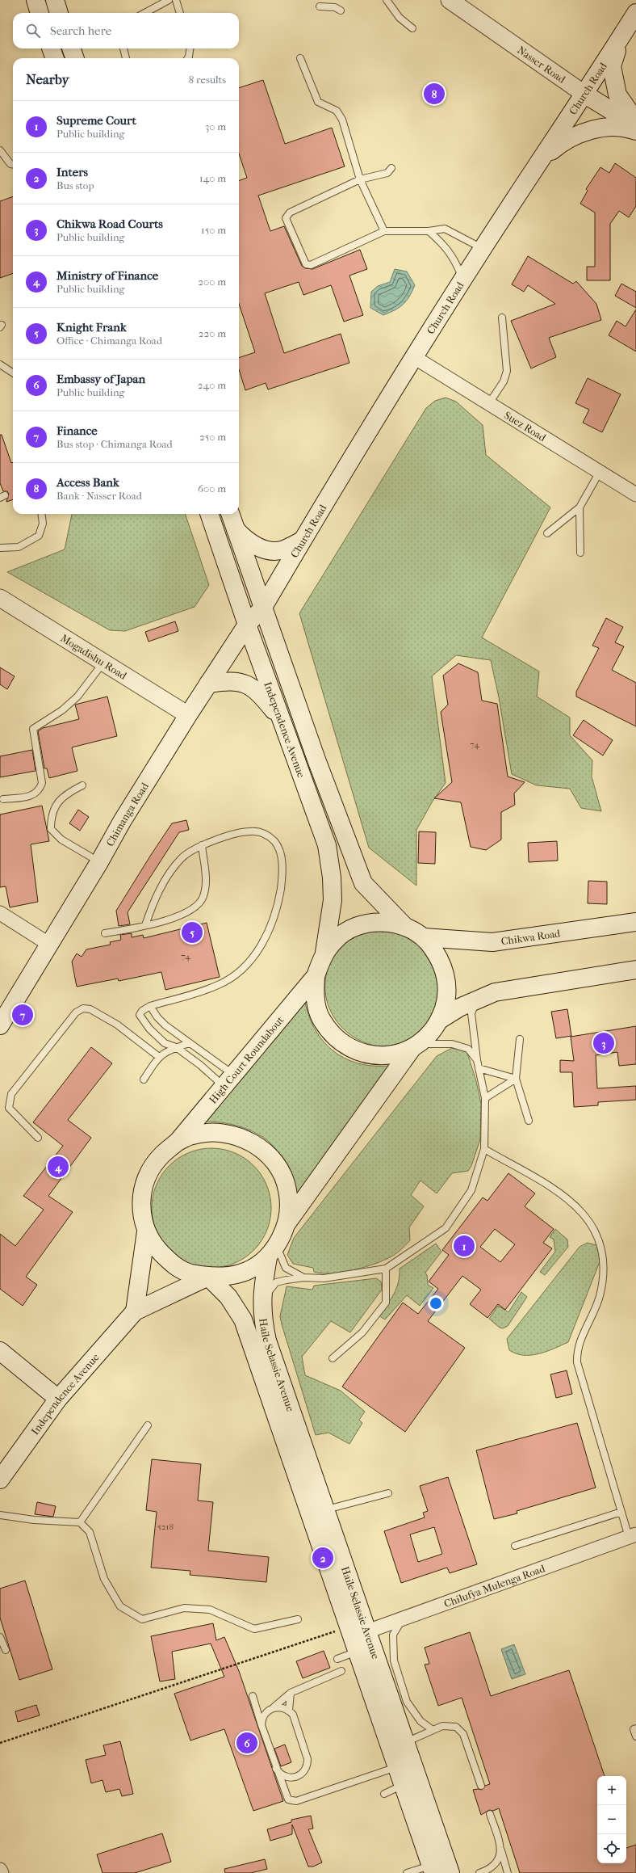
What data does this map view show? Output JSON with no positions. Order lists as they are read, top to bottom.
{
  "streets": {
    "main road": [
      "Nasser Road",
      "Church Road",
      "Independence Avenue",
      "Chimanga Road",
      "Chikwa Road",
      "High Court Roundabout",
      "Haile Selassie Avenue"
    ],
    "street": ["Suez Road", "Mogadishu Road", "Chilufya Mulenga Road"]
  },
  "crossings": [
    ["Nasser Road", "Church Road"],
    ["Church Road", "Suez Road"],
    ["Church Road", "Independence Avenue"],
    ["Church Road", "Chimanga Road"],
    ["Mogadishu Road", "Chimanga Road"],
    ["Independence Avenue", "Chimanga Road"],
    ["Independence Avenue", "High Court Roundabout"],
    ["Independence Avenue", "Haile Selassie Avenue"],
    ["Chikwa Road", "High Court Roundabout"],
    ["High Court Roundabout", "Haile Selassie Avenue"],
    ["Haile Selassie Avenue", "Chilufya Mulenga Road"]
  ],
  "house_numbers": ["74", "74", "5218"],
  "page": {
    "search": "Search here",
    "heading": ["Nearby", "8 results"],
    "pins": [
      "8",
      "5",
      "7",
      "3",
      "4",
      "1",
      "2",
      "6"
    ],
    "list": [
      {
        "mark": "1",
        "name": "Supreme Court",
        "note": "Public building",
        "value": "30 m"
      },
      {
        "mark": "2",
        "name": "Inters",
        "note": "Bus stop",
        "value": "140 m"
      },
      {
        "mark": "3",
        "name": "Chikwa Road Courts",
        "note": "Public building",
        "value": "150 m"
      },
      {
        "mark": "4",
        "name": "Ministry of Finance",
        "note": "Public building",
        "value": "200 m"
      },
      {
        "mark": "5",
        "name": "Knight Frank",
        "note": "Office · Chimanga Road",
        "value": "220 m"
      },
      {
        "mark": "6",
        "name": "Embassy of Japan",
        "note": "Public building",
        "value": "240 m"
      },
      {
        "mark": "7",
        "name": "Finance",
        "note": "Bus stop · Chimanga Road",
        "value": "250 m"
      },
      {
        "mark": "8",
        "name": "Access Bank",
        "note": "Bank · Nasser Road",
        "value": "600 m"
      }
    ],
    "map_buttons": ["+", "−"]
  }
}
